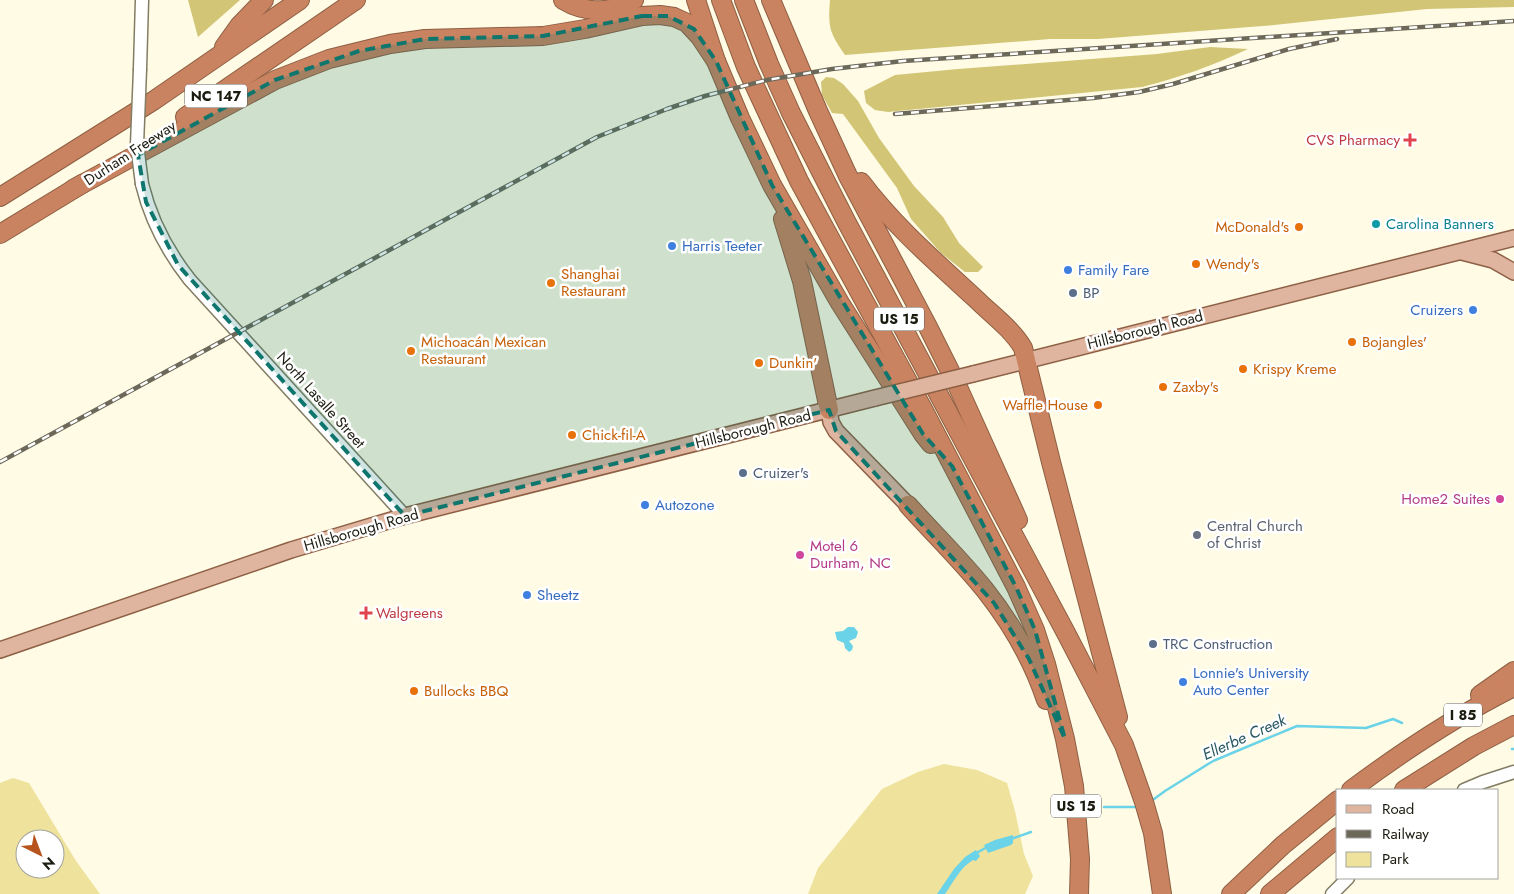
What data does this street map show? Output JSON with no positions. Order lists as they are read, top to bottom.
{
  "streets": {
    "highway": [
      "NC 147",
      "Durham Freeway",
      "US 15",
      "I 85"
    ],
    "main road": ["Hillsborough Road"],
    "street": ["North Lasalle Street"]
  },
  "crossings": [
    ["Hillsborough Road", "North Lasalle Street"]
  ],
  "water": ["Ellerbe Creek"],
  "places": {
    "health": ["CVS Pharmacy", "Walgreens"],
    "other": [
      "Carolina Banners",
      "McDonald's",
      "Harris Teeter",
      "Wendy's",
      "Family Fare",
      "Shanghai Restaurant",
      "BP",
      "Cruizers",
      "Bojangles'",
      "Michoacán Mexican Restaurant",
      "Dunkin'",
      "Krispy Kreme",
      "Zaxby's",
      "Waffle House",
      "Chick-fil-A",
      "Cruizer's",
      "Home2 Suites",
      "Autozone",
      "Central Church of Christ",
      "Motel 6 Durham, NC",
      "Sheetz",
      "TRC Construction",
      "Lonnie's University Auto Center",
      "Bullocks BBQ"
    ]
  },
  "legend": ["Road", "Railway", "Park"],
  "north": "bottom right"
}
